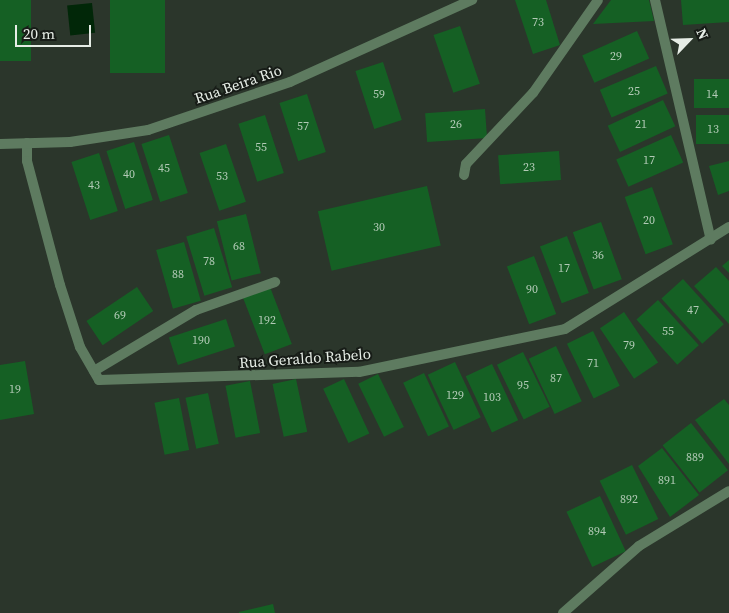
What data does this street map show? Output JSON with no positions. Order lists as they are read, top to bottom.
{
  "streets": {
    "street": ["Rua Beira Rio", "Rua Geraldo Rabelo"]
  },
  "house_numbers": [
    "73",
    "29",
    "25",
    "59",
    "14",
    "26",
    "21",
    "57",
    "13",
    "55",
    "17",
    "23",
    "45",
    "40",
    "53",
    "43",
    "20",
    "30",
    "68",
    "36",
    "78",
    "17",
    "88",
    "90",
    "47",
    "69",
    "192",
    "55",
    "190",
    "79",
    "71",
    "87",
    "95",
    "19",
    "129",
    "103",
    "889",
    "891",
    "892",
    "894"
  ],
  "scale_bar": "20 m",
  "north": "top right"
}
